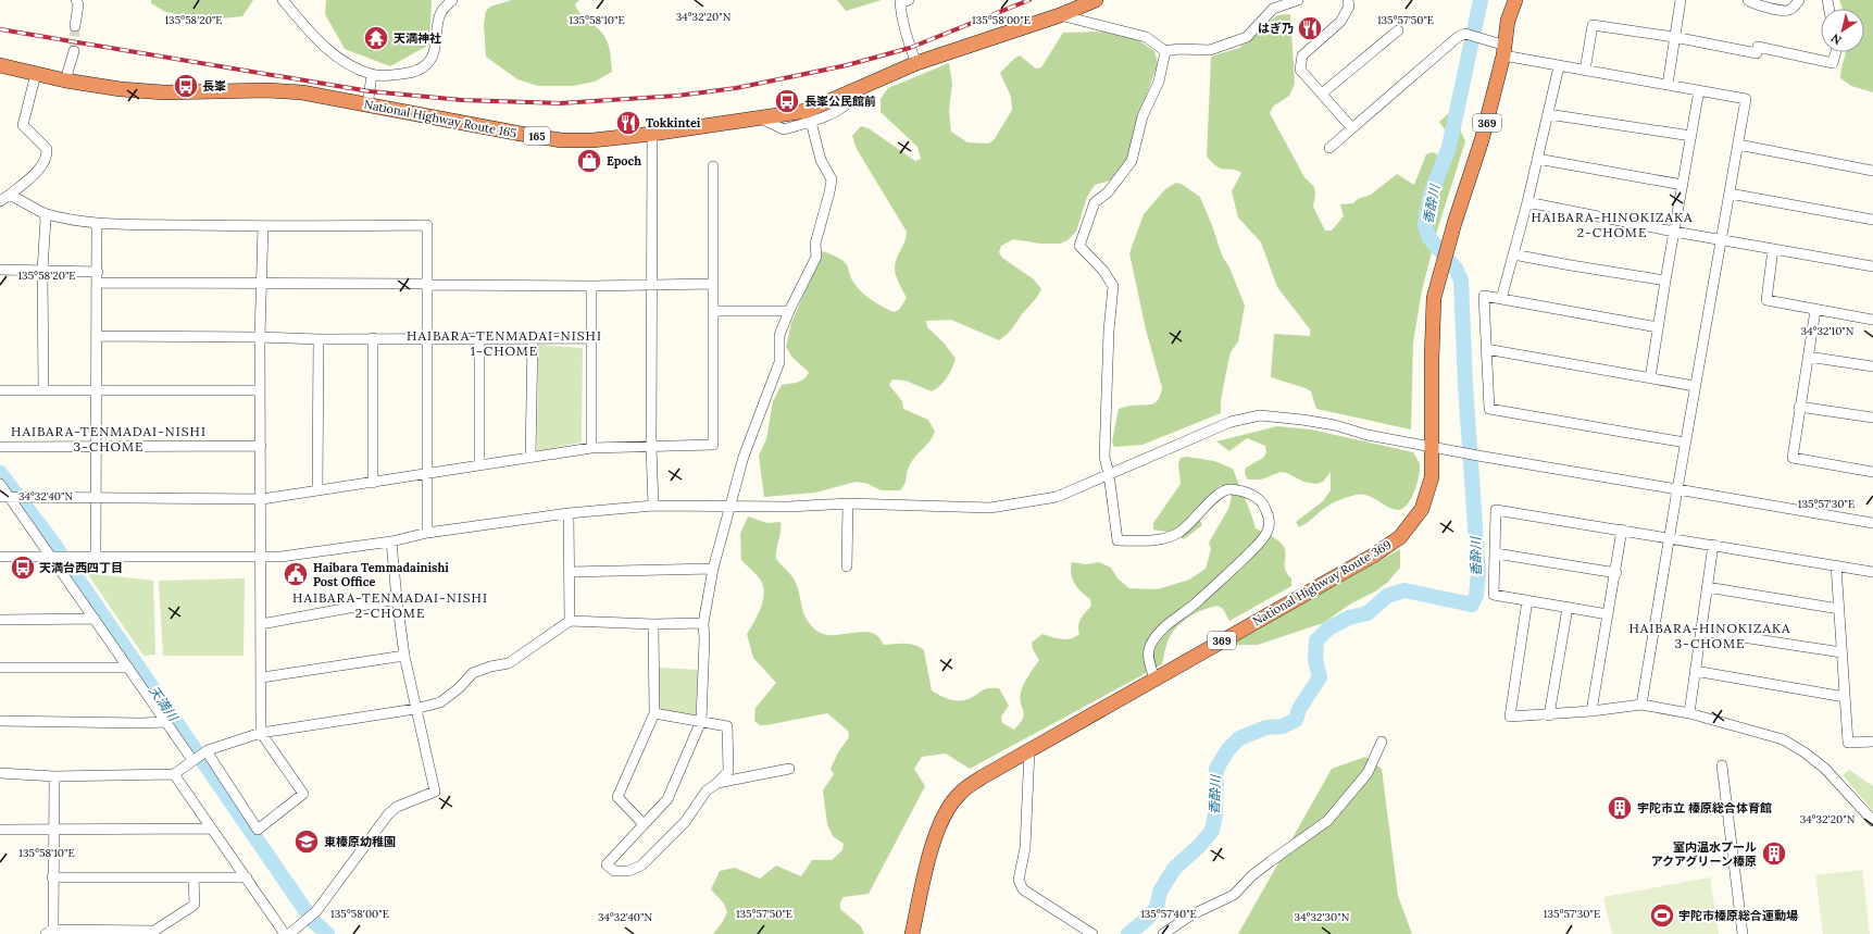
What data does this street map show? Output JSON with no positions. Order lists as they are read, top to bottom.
{
  "streets": {
    "highway": [
      "National Highway Route 165",
      "369",
      "165",
      "National Highway Route 369"
    ]
  },
  "crossings": [
    ["369", "National Highway Route 369"]
  ],
  "districts": [
    "HAIBARA-HINOKIZAKA 2-CHOME",
    "HAIBARA-TENMADAI-NISHI 1-CHOME",
    "HAIBARA-TENMADAI-NISHI 3-CHOME",
    "HAIBARA-TENMADAI-NISHI 2-CHOME",
    "HAIBARA-HINOKIZAKA 3-CHOME"
  ],
  "water": ["香酔川", "天満川"],
  "places": {
    "restaurant": ["はぎ乃", "Tokkintei"],
    "temple": ["天満神社"],
    "bus stop": ["長峯", "長峯公民館前", "天満台西四丁目"],
    "shop": ["Epoch"],
    "public building": ["Haibara Temmadainishi Post Office"],
    "building": ["宇陀市立 榛原総合体育館", "室内温水プール アクアグリーン榛原"],
    "school or university": ["東榛原幼稚園"],
    "sports": ["宇陀市榛原総合運動場"]
  },
  "north": "bottom left",
  "coordinates": [
    "34°32'20\"N",
    "135°58'20\"E",
    "135°58'10\"E",
    "135°58'00\"E",
    "135°57'50\"E",
    "34°32'10\"N",
    "34°32'40\"N",
    "135°57'30\"E",
    "135°57'40\"E",
    "34°32'30\"N"
  ]
}
